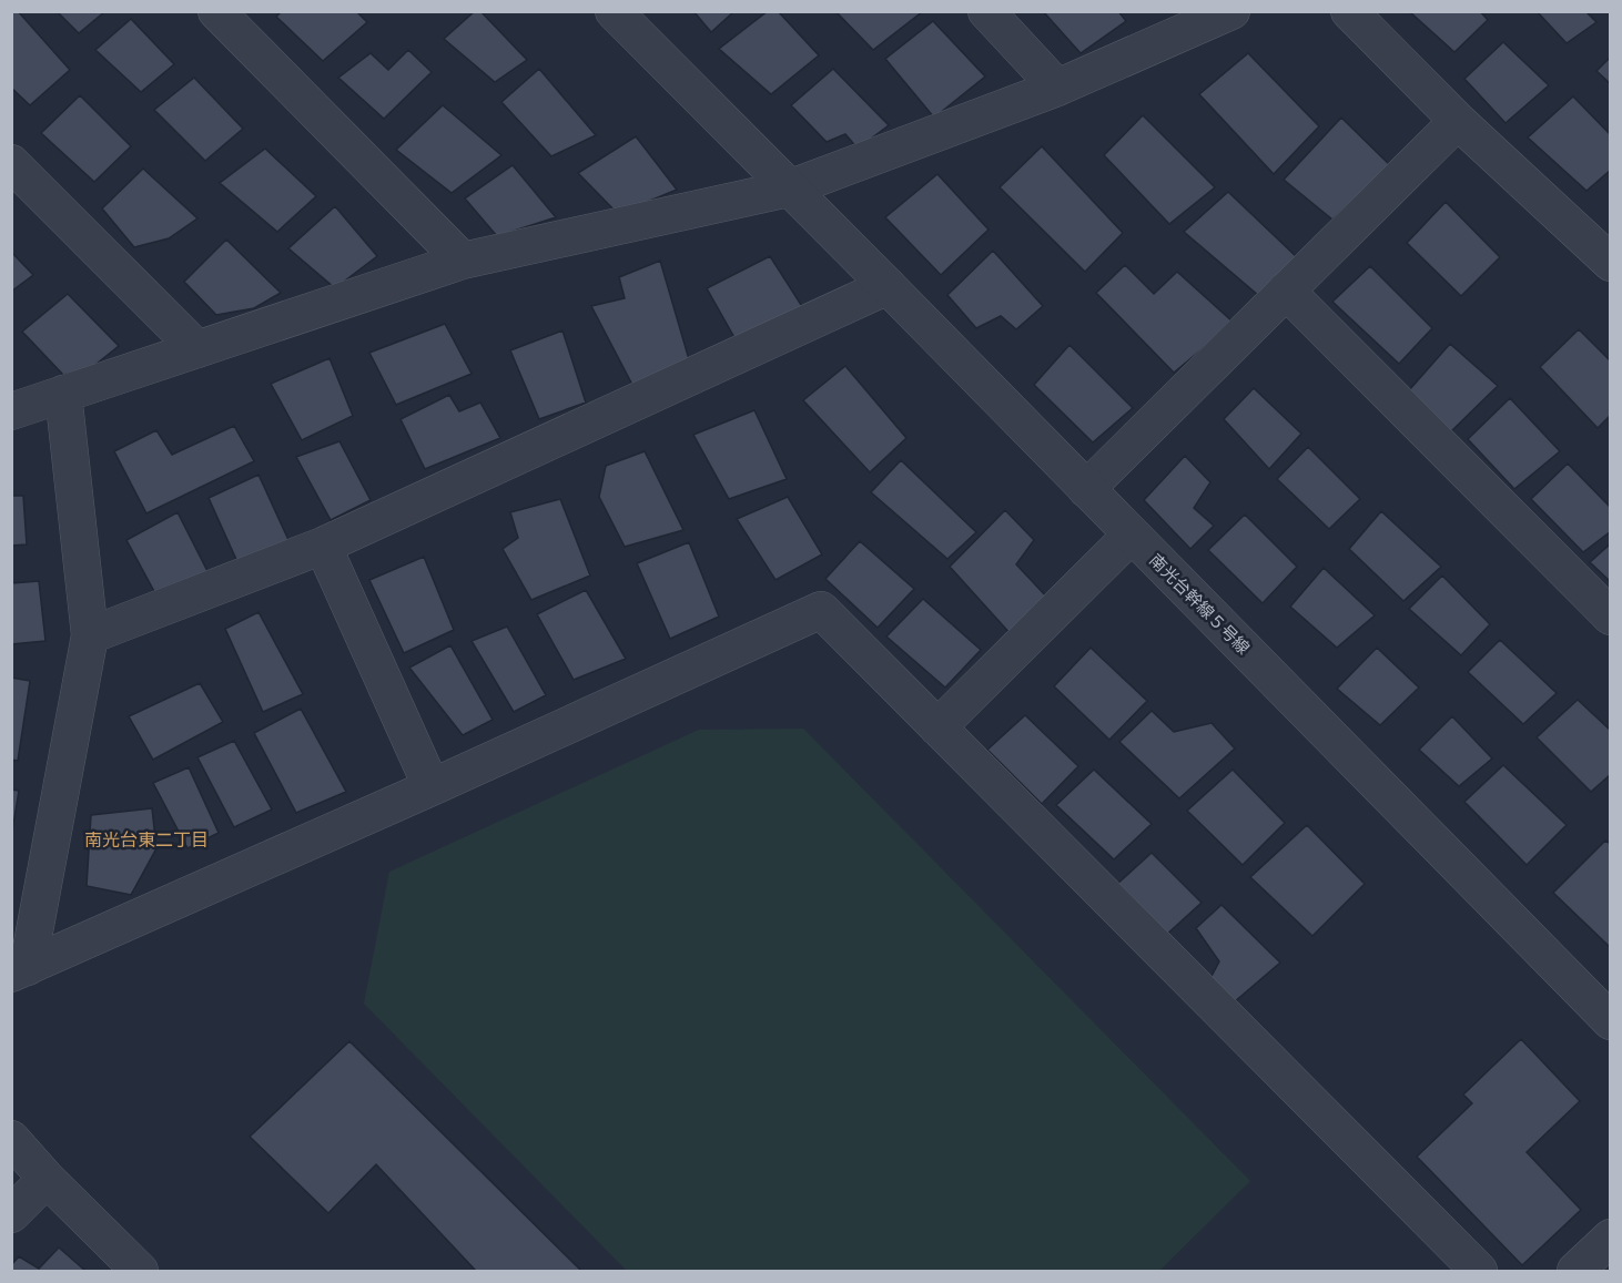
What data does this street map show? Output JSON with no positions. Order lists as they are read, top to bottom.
{
  "streets": {
    "street": ["南光台幹線５号線"]
  },
  "districts": ["南光台東二丁目"]
}
